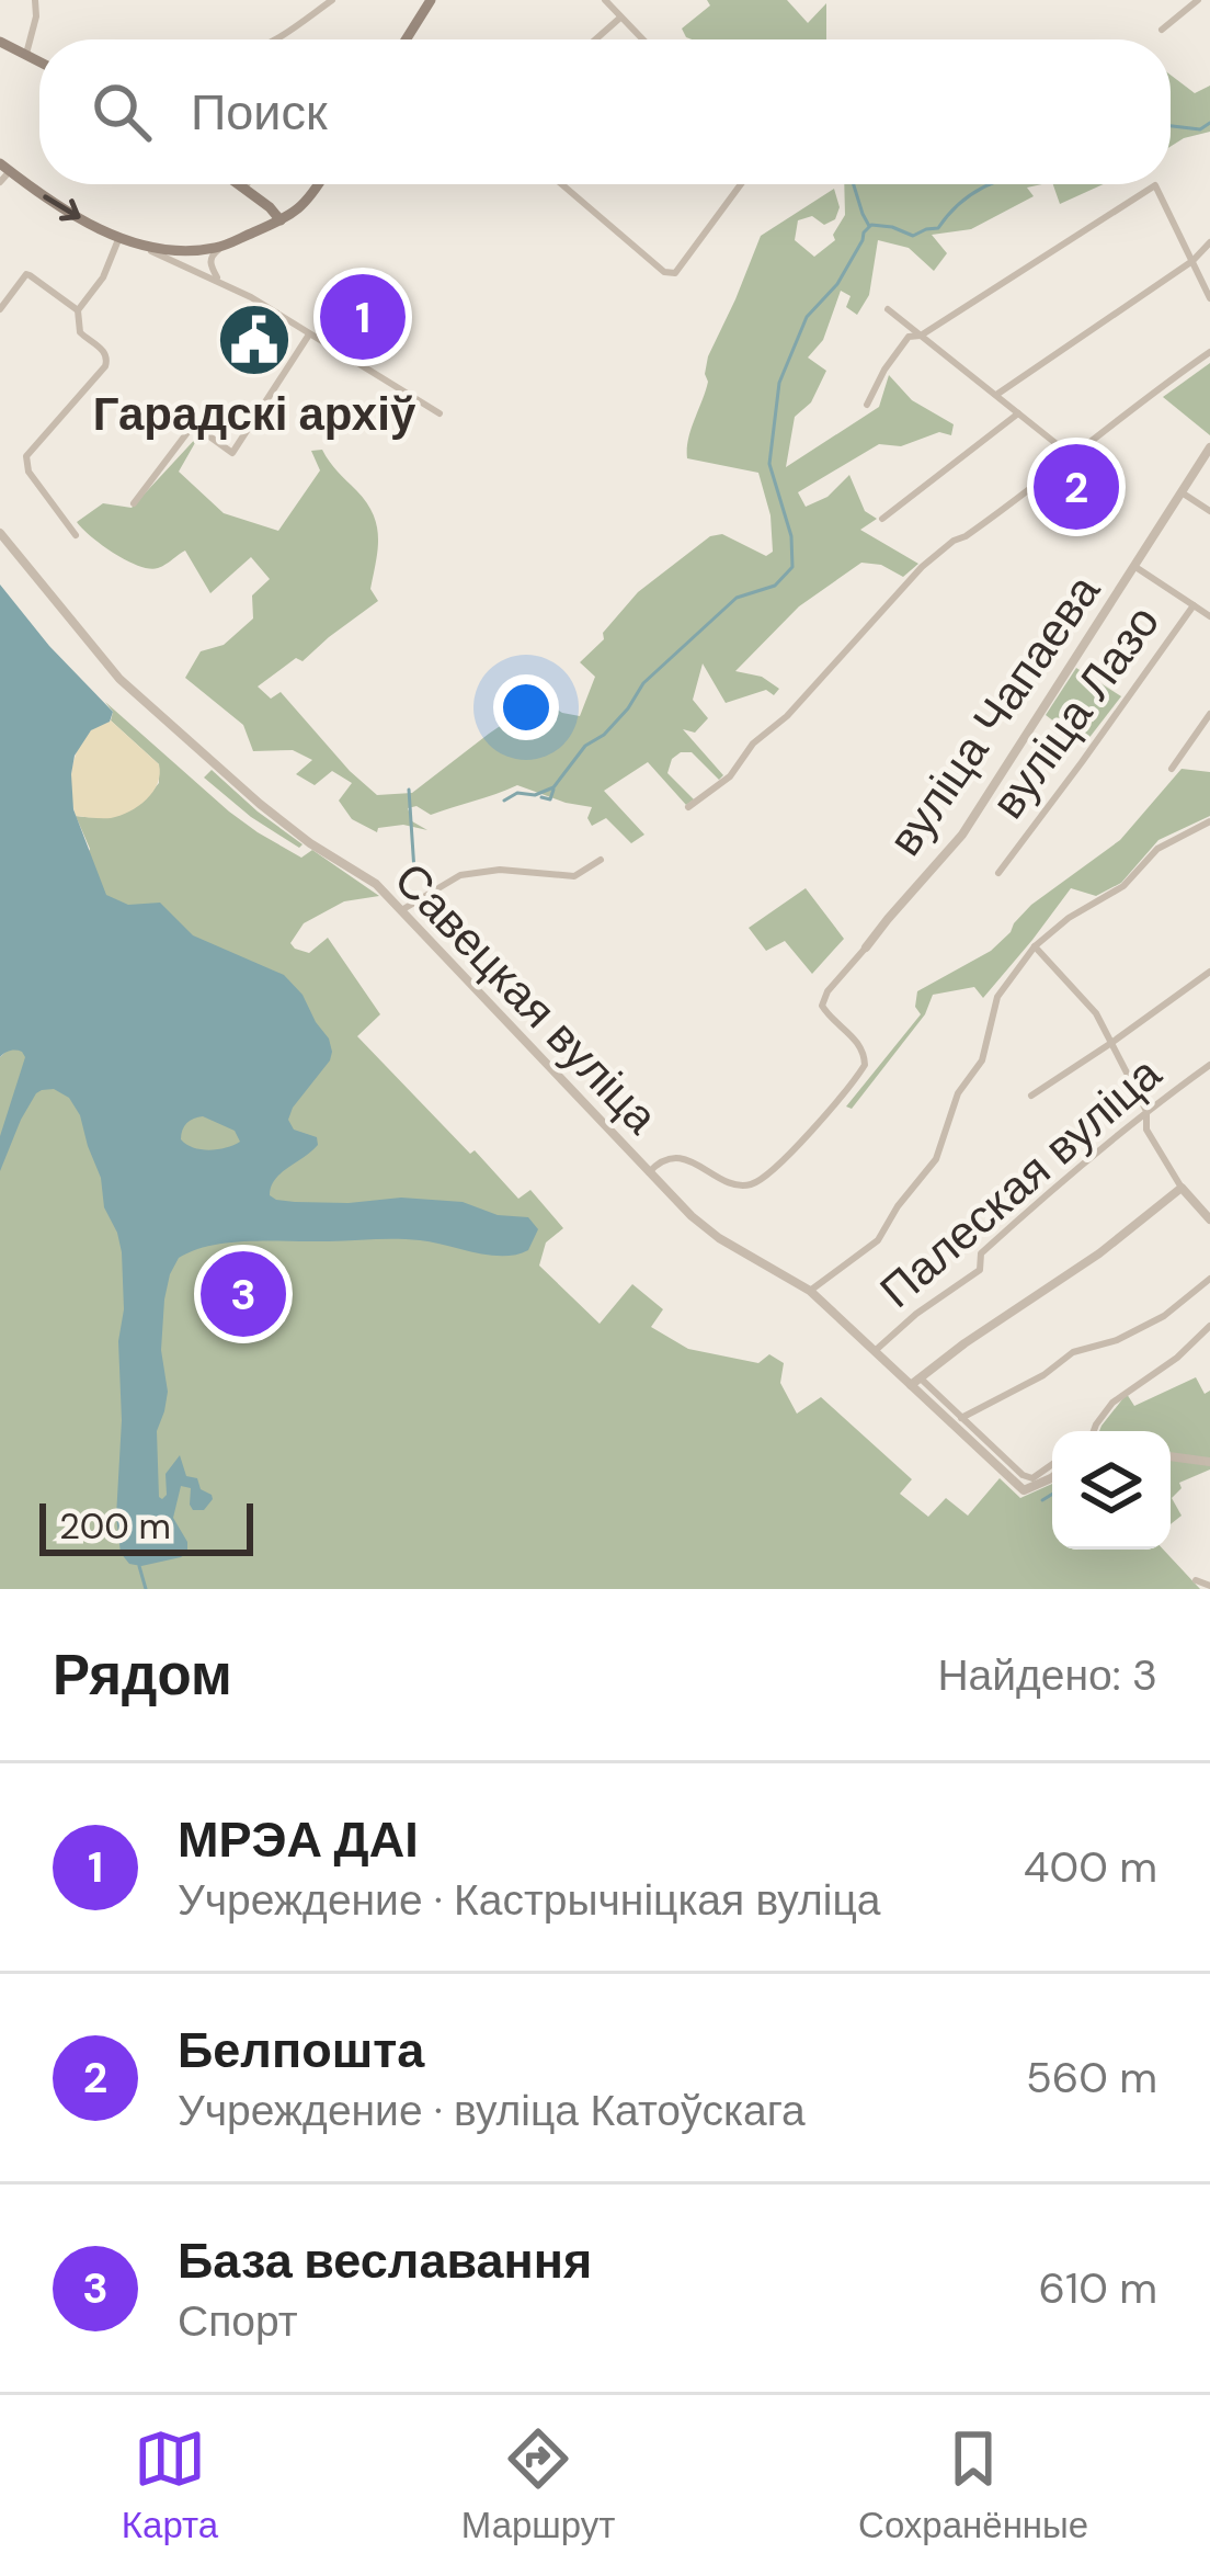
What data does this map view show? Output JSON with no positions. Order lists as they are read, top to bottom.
{
  "streets": {
    "street": [
      "вуліца Лазо",
      "вуліца Чапаева",
      "Савецкая вуліца",
      "Палеская вуліца"
    ]
  },
  "crossings": [
    ["Савецкая вуліца", "Палеская вуліца"]
  ],
  "places": {
    "public building": ["Гарадскі архіў"]
  },
  "scale_bar": "200 m",
  "page": {
    "search": "Поиск",
    "pins": ["1", "2", "3"],
    "scale": "200 m",
    "heading": ["Рядом", "Найдено: 3"],
    "list": [
      {
        "mark": "1",
        "name": "МРЭА ДАІ",
        "note": "Учреждение · Кастрычніцкая вуліца",
        "value": "400 m"
      },
      {
        "mark": "2",
        "name": "Белпошта",
        "note": "Учреждение · вуліца Катоўскага",
        "value": "560 m"
      },
      {
        "mark": "3",
        "name": "База веславання",
        "note": "Спорт",
        "value": "610 m"
      }
    ],
    "nav": ["Карта", "Маршрут", "Сохранённые"]
  }
}
